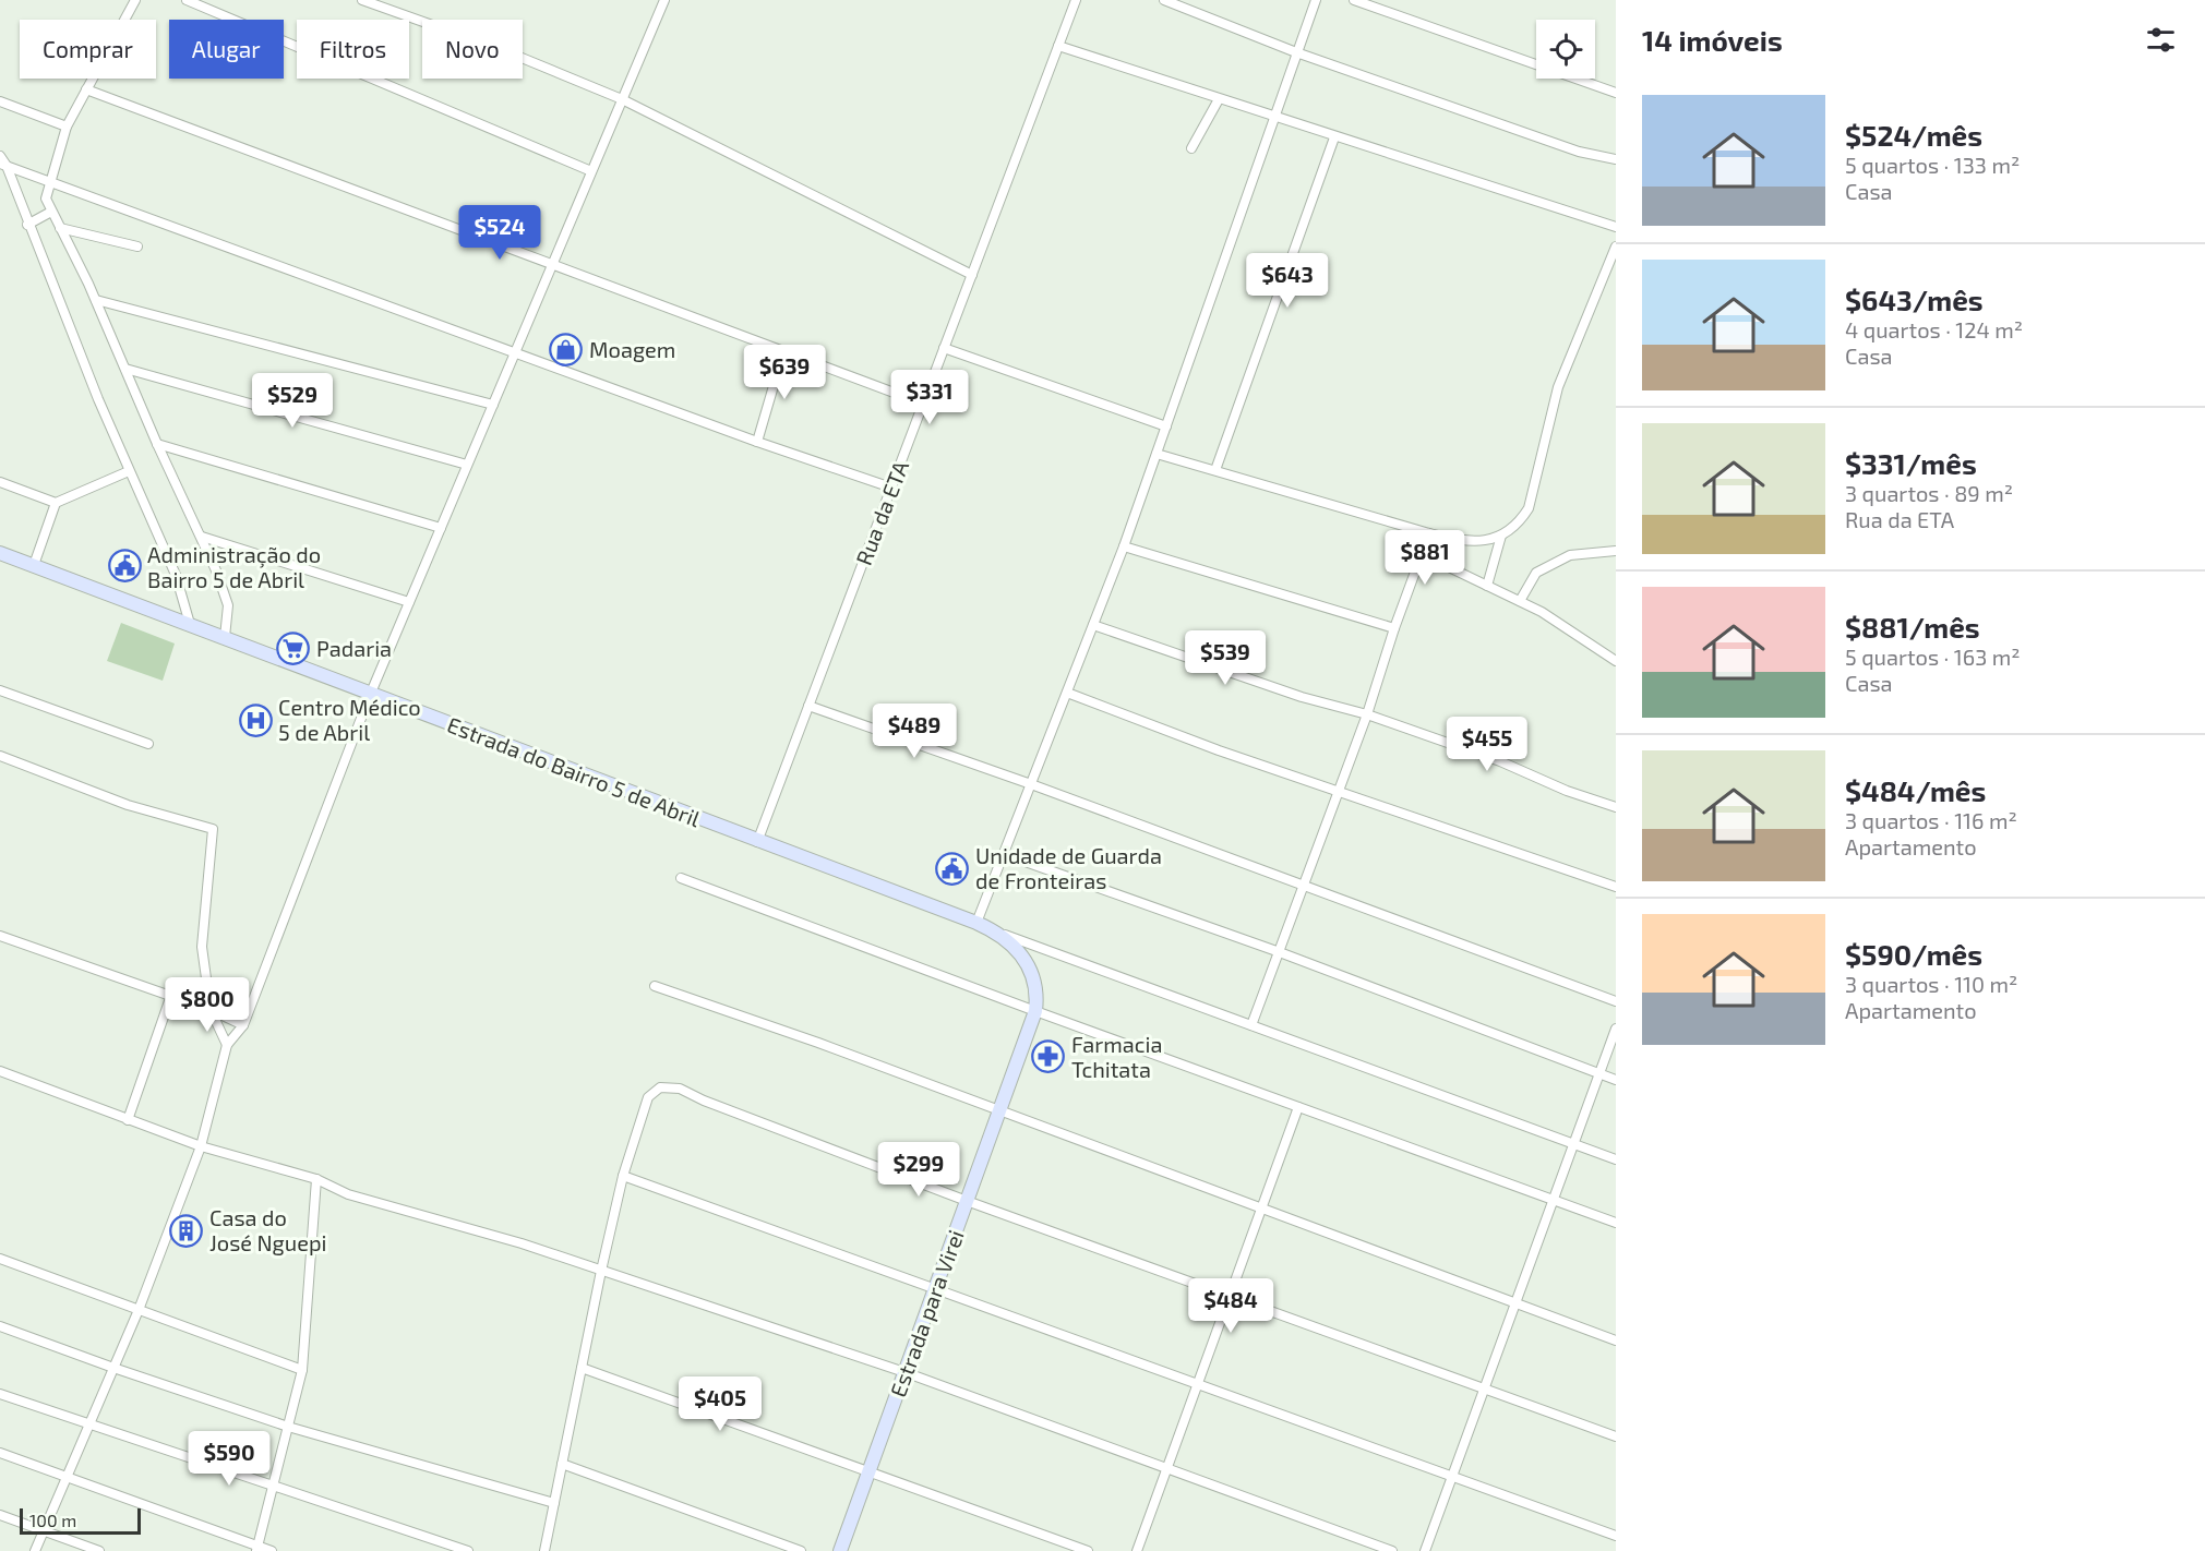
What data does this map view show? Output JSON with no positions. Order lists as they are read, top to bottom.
{
  "streets": {
    "street": ["Rua da ETA", "Estrada do Bairro 5 de Abril", "Estrada para Virei"]
  },
  "crossings": [
    ["Rua da ETA", "Estrada do Bairro 5 de Abril"],
    ["Estrada do Bairro 5 de Abril", "Estrada para Virei"]
  ],
  "places": {
    "shop": ["Moagem"],
    "public building": ["Administração do Bairro 5 de Abril", "Unidade de Guarda de Fronteiras"],
    "supermarket": ["Padaria"],
    "hospital": ["Centro Médico 5 de Abril"],
    "pharmacy": ["Farmacia Tchitata"],
    "building": ["Casa do José Nguepi"]
  },
  "scale_bar": "100 m",
  "page": {
    "heading": "14 imóveis",
    "chip": [
      "Comprar",
      "Alugar",
      "Filtros",
      "Novo"
    ],
    "list": [
      {
        "name": "$524/mês",
        "note": "5 quartos · 133 m² · Casa"
      },
      {
        "name": "$643/mês",
        "note": "4 quartos · 124 m² · Casa"
      },
      {
        "name": "$331/mês",
        "note": "3 quartos · 89 m² · Rua da ETA"
      },
      {
        "name": "$881/mês",
        "note": "5 quartos · 163 m² · Casa"
      },
      {
        "name": "$484/mês",
        "note": "3 quartos · 116 m² · Apartamento"
      },
      {
        "name": "$590/mês",
        "note": "3 quartos · 110 m² · Apartamento"
      }
    ],
    "price": [
      "$524",
      "$643",
      "$639",
      "$331",
      "$529",
      "$881",
      "$539",
      "$489",
      "$455",
      "$800",
      "$299",
      "$484",
      "$405",
      "$590"
    ],
    "scale": "100 m"
  }
}
